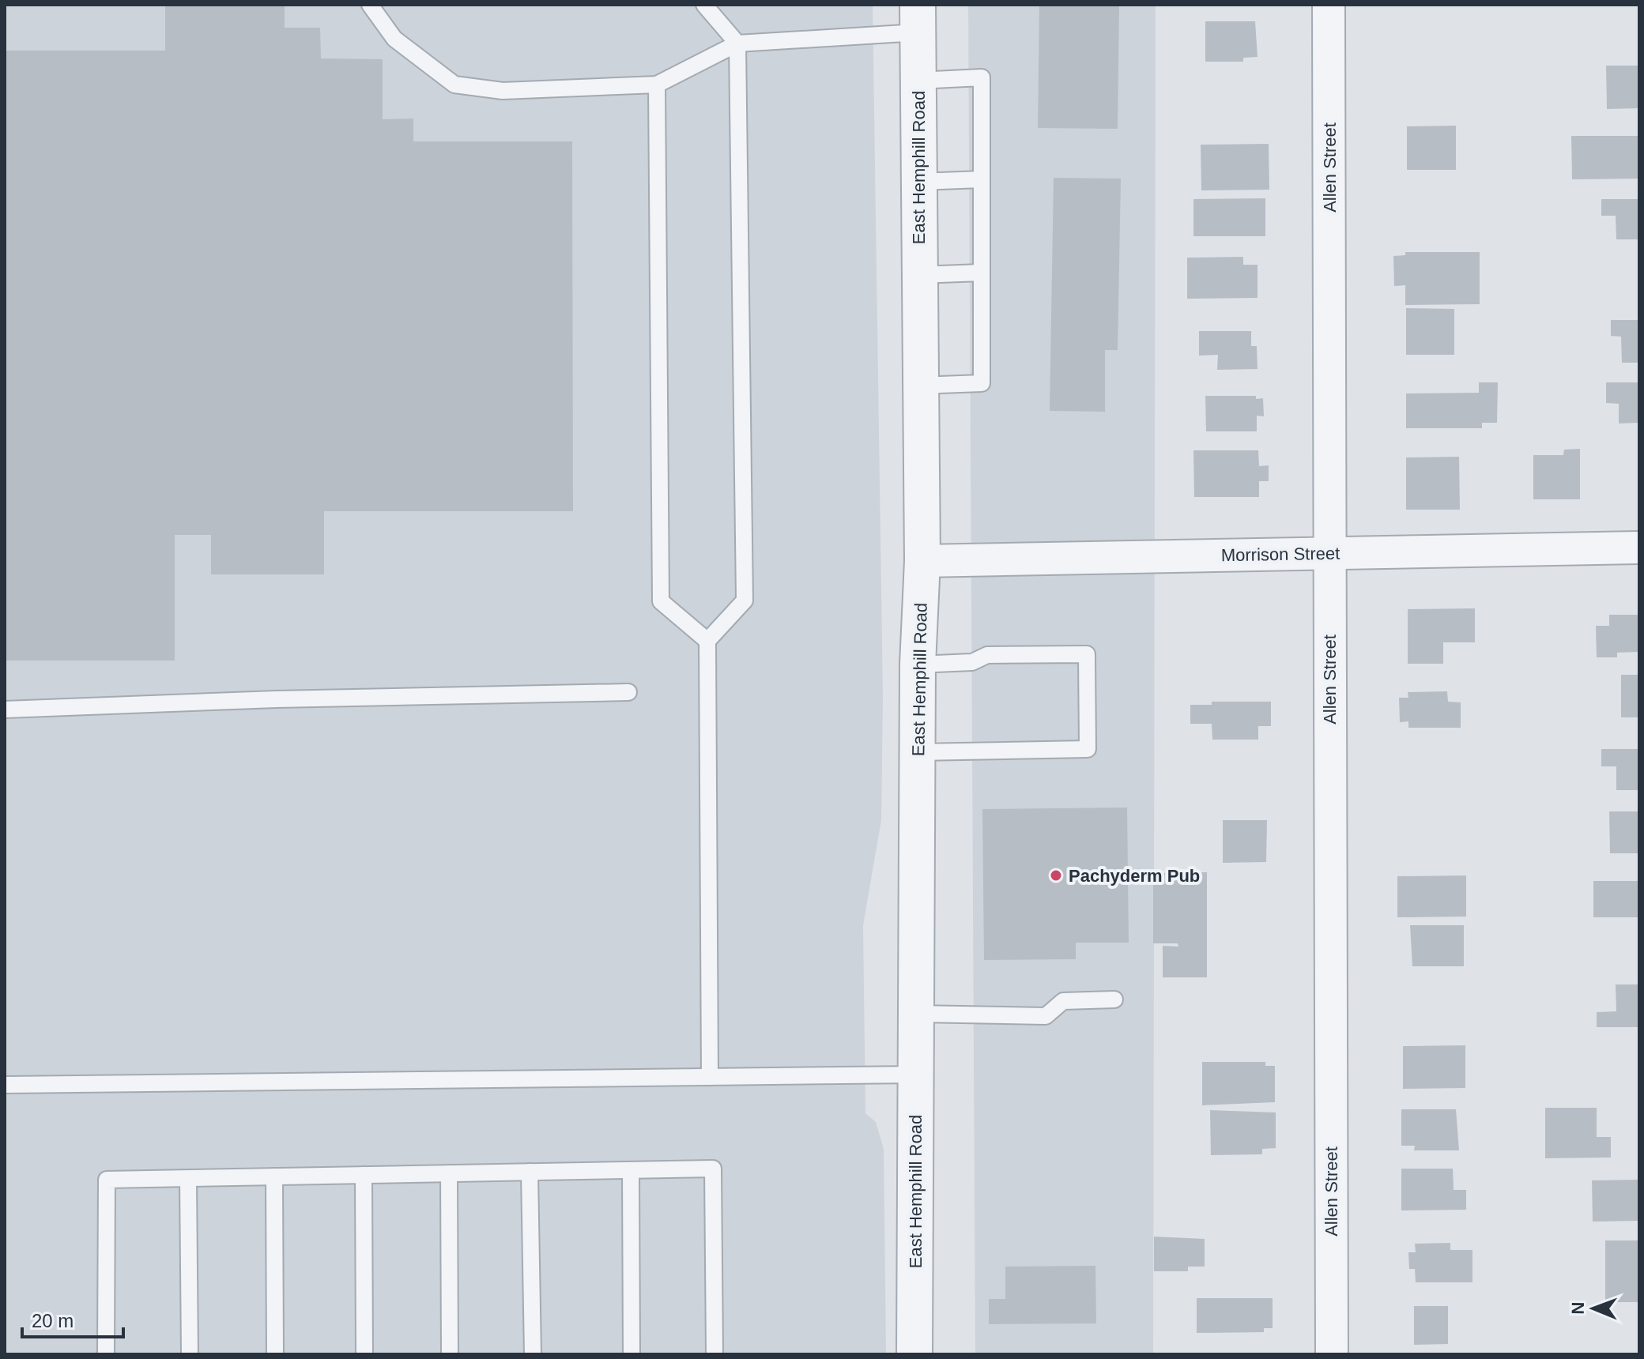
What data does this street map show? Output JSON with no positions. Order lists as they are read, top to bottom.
{
  "streets": {
    "street": ["East Hemphill Road", "Allen Street", "Morrison Street"]
  },
  "crossings": [
    ["East Hemphill Road", "Morrison Street"],
    ["Allen Street", "Morrison Street"]
  ],
  "places": ["Pachyderm Pub"],
  "scale_bar": "20 m",
  "north": "left"
}
